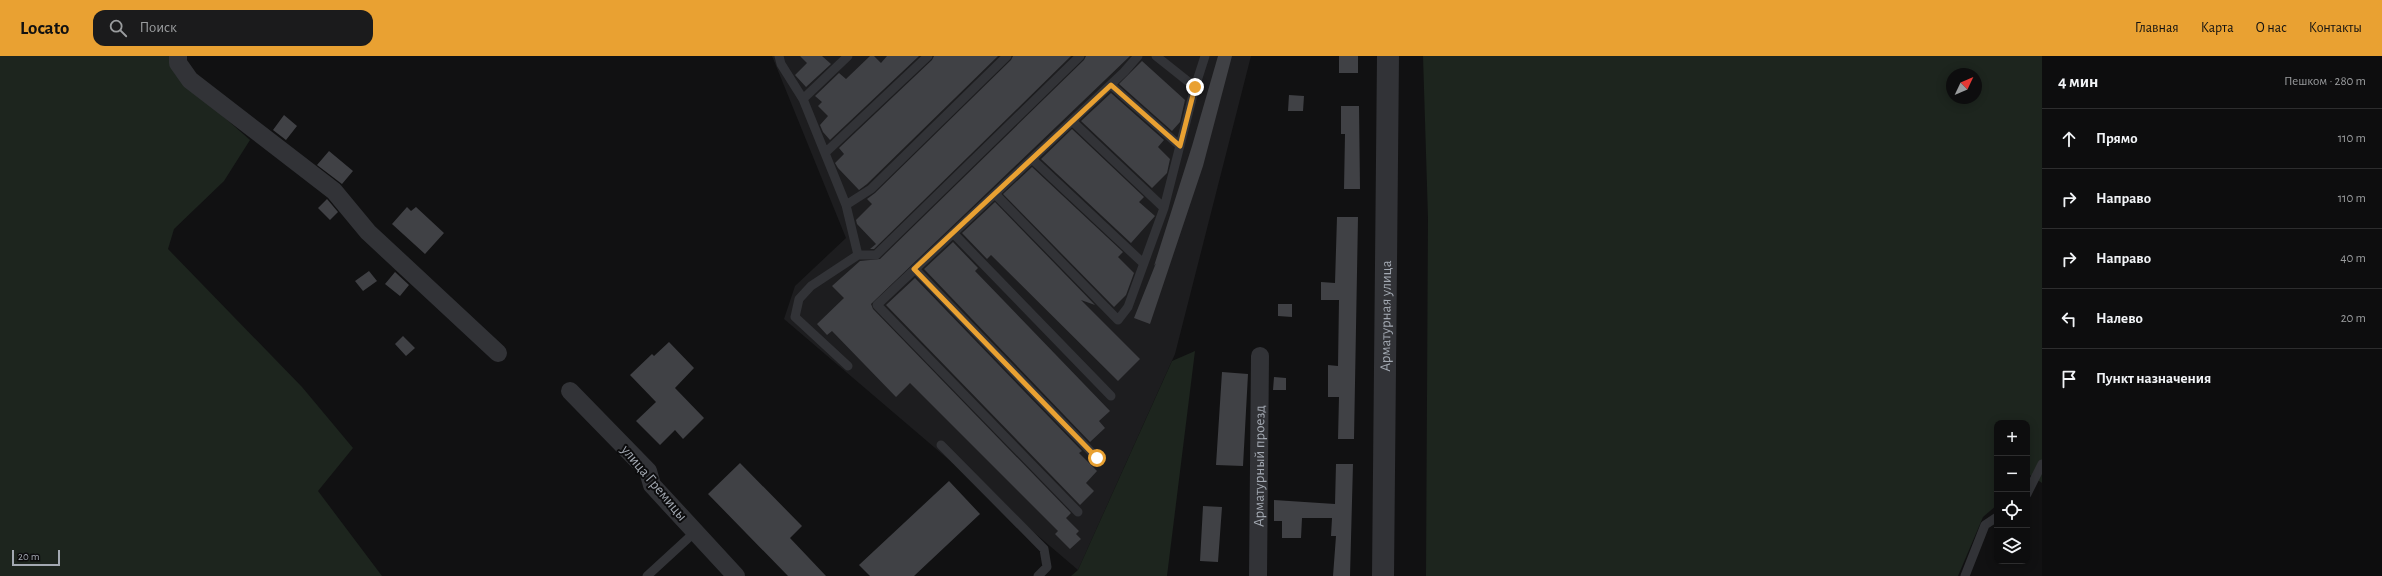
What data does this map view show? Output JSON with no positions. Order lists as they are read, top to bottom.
{
  "streets": {
    "street": ["Арматурная улица", "Арматурный проезд", "улица Гремицы"]
  },
  "scale_bar": "20 m",
  "north": "top right",
  "page": {
    "header": "Locato",
    "search": "Поиск",
    "nav": [
      "Главная",
      "Карта",
      "О нас",
      "Контакты"
    ],
    "heading": ["4 мин", "Пешком · 280 m"],
    "list": [
      ["Прямо", "110 m"],
      ["Направо", "110 m"],
      ["Направо", "40 m"],
      ["Налево", "20 m"],
      "Пункт назначения"
    ],
    "map_buttons": ["+", "−"],
    "scale": "20 m"
  }
}
